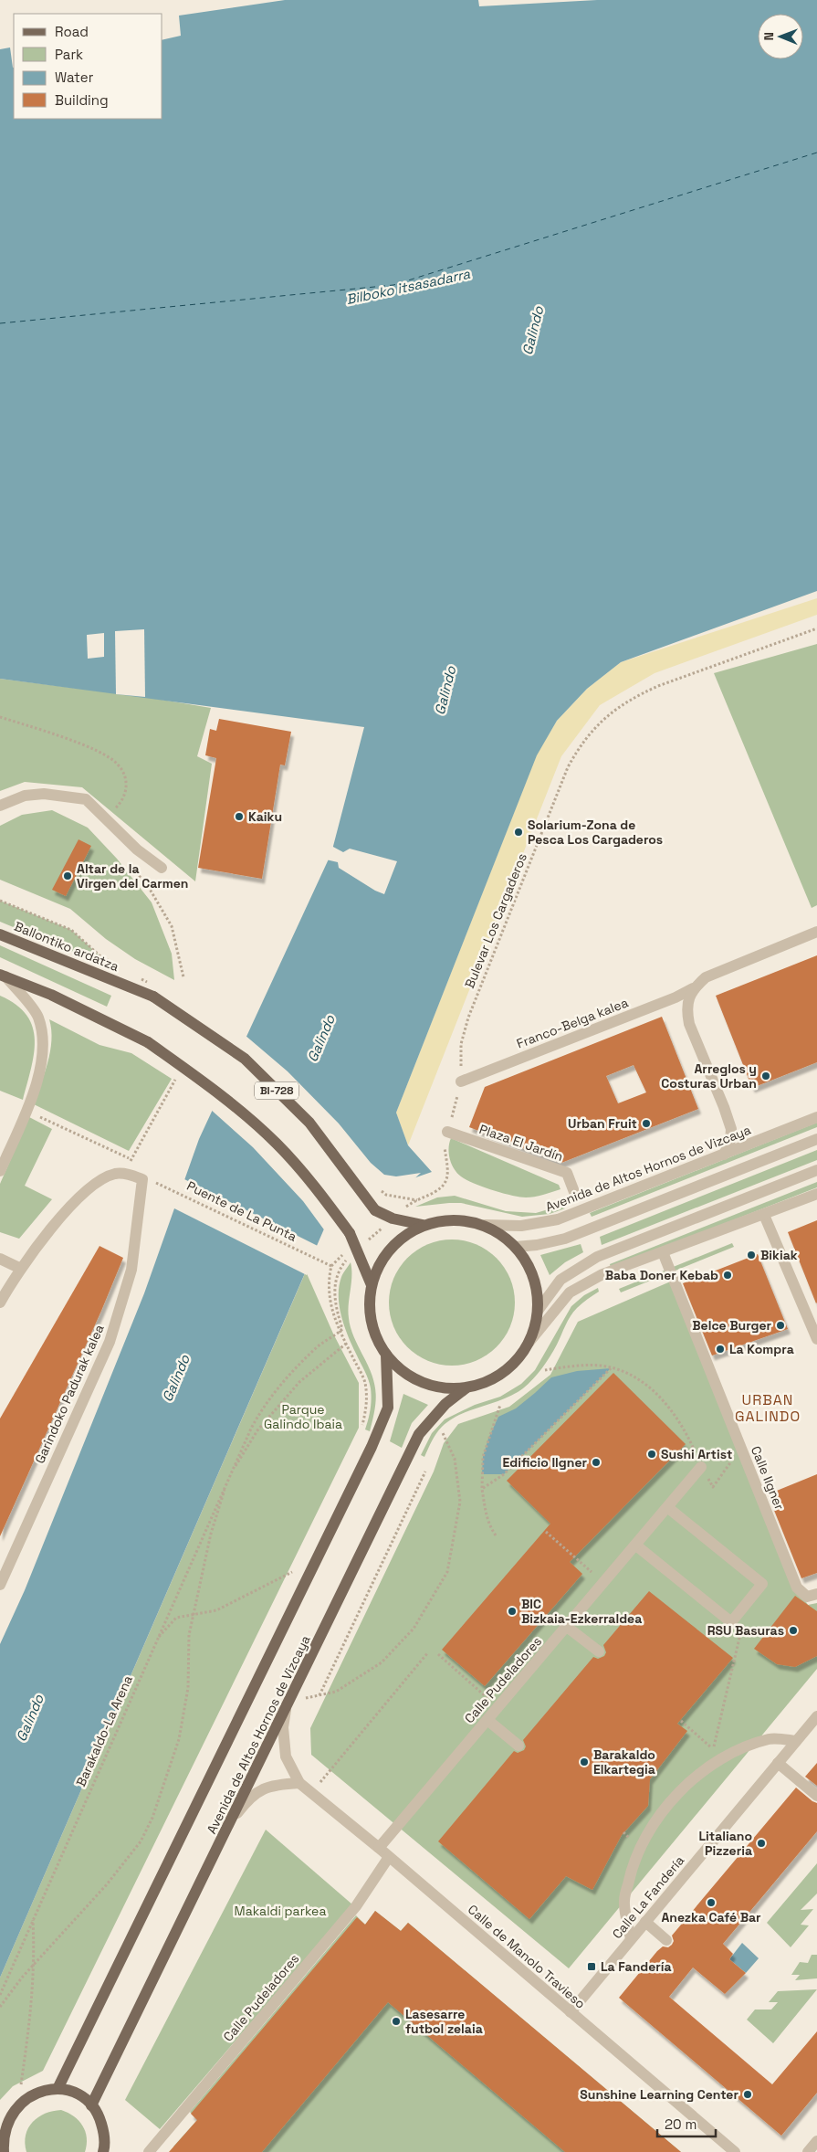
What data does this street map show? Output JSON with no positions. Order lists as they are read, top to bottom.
{
  "streets": {
    "main road": ["Ballontiko ardatza", "BI-728", "Avenida de Altos Hornos de Vizcaya"],
    "street": [
      "Franco-Belga kalea",
      "Plaza El Jardín",
      "Garindoko Padurak kalea",
      "Calle Ilgner",
      "Calle Pudeladores",
      "Calle La Fandería",
      "Calle de Manolo Travieso"
    ],
    "path": ["Bulevar Los Cargaderos", "Puente de La Punta", "Barakaldo-La Arena"]
  },
  "crossings": [
    ["Bulevar Los Cargaderos", "Franco-Belga kalea"],
    ["Bulevar Los Cargaderos", "Plaza El Jardín"],
    ["Avenida de Altos Hornos de Vizcaya", "Calle de Manolo Travieso"],
    ["Calle Pudeladores", "Calle de Manolo Travieso"],
    ["Calle La Fandería", "Calle de Manolo Travieso"]
  ],
  "districts": ["URBAN GALINDO"],
  "water": ["Bilboko itsasadarra", "Galindo"],
  "parks": ["Parque Galindo Ibaia", "Makaldi parkea"],
  "places": {
    "other": [
      "Kaiku",
      "Solarium-Zona de Pesca Los Cargaderos",
      "Altar de la Virgen del Carmen",
      "Arreglos y Costuras Urban",
      "Urban Fruit",
      "Bikiak",
      "Baba Doner Kebab",
      "Belce Burger",
      "La Kompra",
      "Sushi Artist",
      "Edificio Ilgner",
      "BIC Bizkaia-Ezkerraldea",
      "RSU Basuras",
      "Barakaldo Elkartegia",
      "Litaliano Pizzeria",
      "Anezka Café Bar",
      "Lasesarre futbol zelaia",
      "Sunshine Learning Center"
    ],
    "transit": ["La Fandería"]
  },
  "legend": [
    "Road",
    "Park",
    "Water",
    "Building"
  ],
  "scale_bar": "20 m",
  "north": "left"
}
